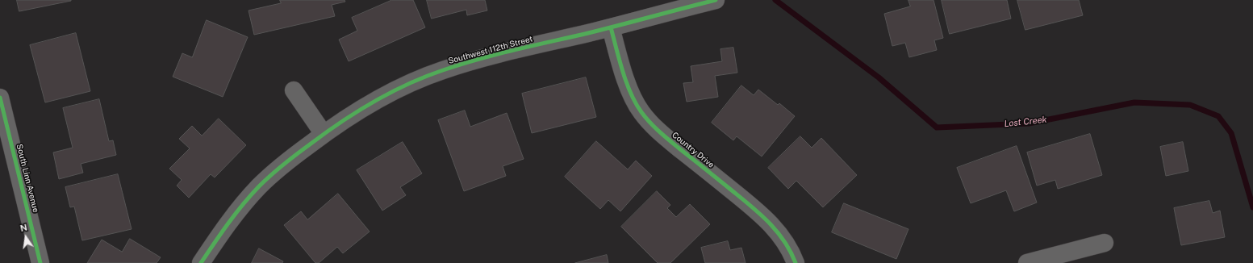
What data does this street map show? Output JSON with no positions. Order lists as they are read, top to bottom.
{
  "streets": {
    "street": ["Southwest 112th Street", "Country Drive", "South Linn Avenue"]
  },
  "crossings": [
    ["Southwest 112th Street", "Country Drive"]
  ],
  "water": ["Lost Creek"],
  "north": "top"
}
